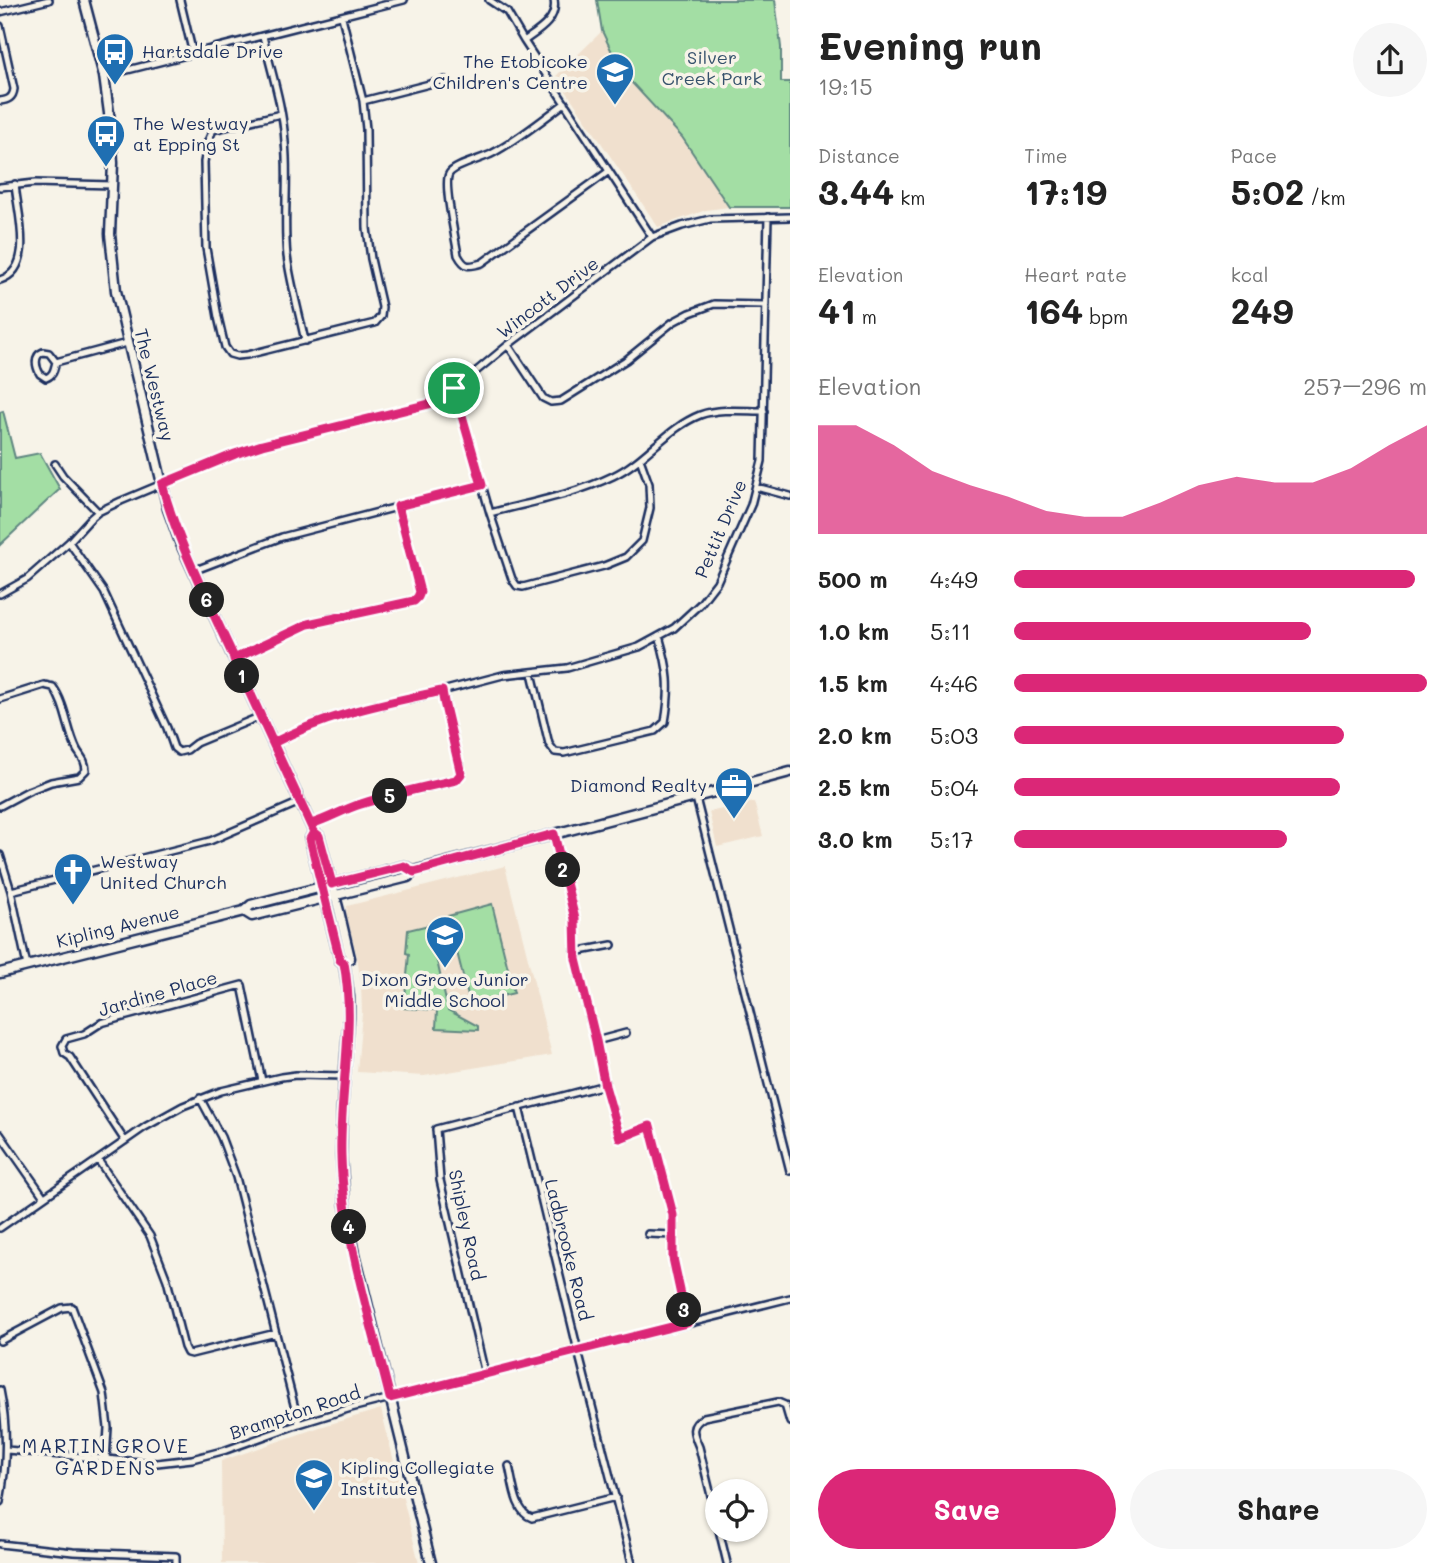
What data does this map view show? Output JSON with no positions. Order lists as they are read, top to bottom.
{
  "streets": {
    "main road": ["The Westway", "Kipling Avenue"],
    "street": [
      "Wincott Drive",
      "Pettit Drive",
      "Jardine Place",
      "Shipley Road",
      "Ladbrooke Road",
      "Brampton Road"
    ]
  },
  "crossings": [
    ["Wincott Drive", "The Westway"],
    ["Wincott Drive", "Pettit Drive"],
    ["The Westway", "Pettit Drive"],
    ["The Westway", "Kipling Avenue"],
    ["The Westway", "Brampton Road"],
    ["Shipley Road", "Ladbrooke Road"],
    ["Shipley Road", "Brampton Road"],
    ["Ladbrooke Road", "Brampton Road"]
  ],
  "districts": ["MARTIN GROVE GARDENS"],
  "parks": ["Silver Creek Park"],
  "places": {
    "bus stop": ["Hartsdale Drive", "The Westway at Epping St"],
    "school or university": ["The Etobicoke Children's Centre", "Dixon Grove Junior Middle School", "Kipling Collegiate Institute"],
    "office": ["Diamond Realty"],
    "church": ["Westway United Church"]
  },
  "page": {
    "heading": ["Evening run", "19:15"],
    "stats": [
      ["Distance", "3.44 km"],
      ["Time", "17:19"],
      ["Pace", "5:02 /km"],
      ["Elevation", "41 m"],
      ["Heart rate", "164 bpm"],
      ["kcal", "249"]
    ],
    "chart": ["Elevation", "257–296 m"],
    "list": [
      {
        "name": "500 m",
        "note": "4:49"
      },
      {
        "name": "1.0 km",
        "note": "5:11"
      },
      {
        "name": "1.5 km",
        "note": "4:46"
      },
      {
        "name": "2.0 km",
        "note": "5:03"
      },
      {
        "name": "2.5 km",
        "note": "5:04"
      },
      {
        "name": "3.0 km",
        "note": "5:17"
      }
    ],
    "pins": [
      "6",
      "1",
      "5",
      "2",
      "4",
      "3"
    ],
    "buttons": ["Save", "Share"]
  }
}
